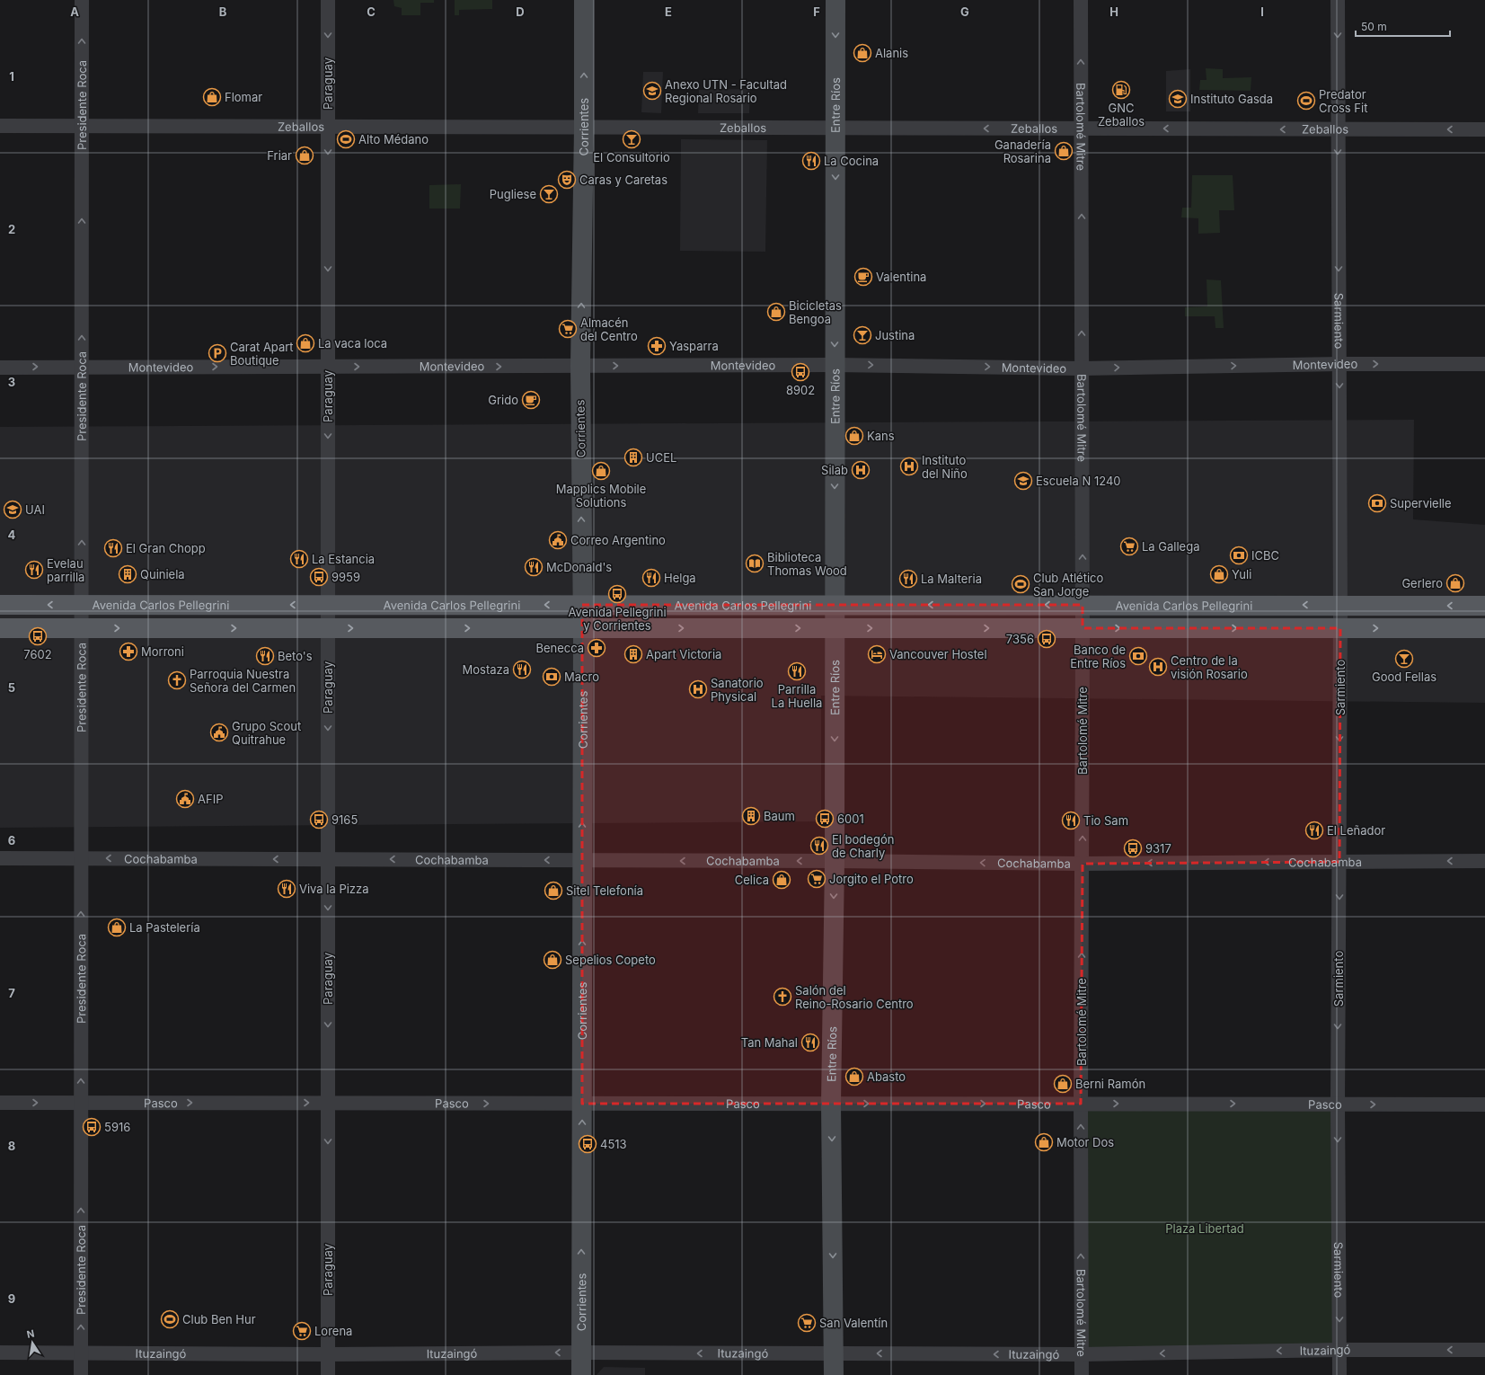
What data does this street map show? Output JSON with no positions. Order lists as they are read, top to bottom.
{
  "streets": {
    "main road": ["Entre Ríos", "Corrientes", "Avenida Carlos Pellegrini"],
    "street": [
      "Paraguay",
      "Presidente Roca",
      "Zeballos",
      "Bartolomé Mitre",
      "Sarmiento",
      "Montevideo",
      "Cochabamba",
      "Pasco",
      "Ituzaingó"
    ]
  },
  "crossings": [
    ["Paraguay", "Zeballos"],
    ["Paraguay", "Montevideo"],
    ["Paraguay", "Avenida Carlos Pellegrini"],
    ["Paraguay", "Cochabamba"],
    ["Paraguay", "Pasco"],
    ["Paraguay", "Ituzaingó"],
    ["Presidente Roca", "Zeballos"],
    ["Presidente Roca", "Montevideo"],
    ["Presidente Roca", "Avenida Carlos Pellegrini"],
    ["Presidente Roca", "Cochabamba"],
    ["Presidente Roca", "Pasco"],
    ["Presidente Roca", "Ituzaingó"],
    ["Entre Ríos", "Zeballos"],
    ["Entre Ríos", "Montevideo"],
    ["Entre Ríos", "Avenida Carlos Pellegrini"],
    ["Entre Ríos", "Cochabamba"],
    ["Entre Ríos", "Pasco"],
    ["Entre Ríos", "Ituzaingó"],
    ["Zeballos", "Corrientes"],
    ["Zeballos", "Bartolomé Mitre"],
    ["Zeballos", "Sarmiento"],
    ["Corrientes", "Montevideo"],
    ["Corrientes", "Avenida Carlos Pellegrini"],
    ["Corrientes", "Cochabamba"],
    ["Corrientes", "Pasco"],
    ["Corrientes", "Ituzaingó"],
    ["Bartolomé Mitre", "Montevideo"],
    ["Bartolomé Mitre", "Avenida Carlos Pellegrini"],
    ["Bartolomé Mitre", "Cochabamba"],
    ["Bartolomé Mitre", "Pasco"],
    ["Bartolomé Mitre", "Ituzaingó"],
    ["Sarmiento", "Montevideo"],
    ["Sarmiento", "Avenida Carlos Pellegrini"],
    ["Sarmiento", "Cochabamba"],
    ["Sarmiento", "Pasco"],
    ["Sarmiento", "Ituzaingó"]
  ],
  "one_way": [
    "Paraguay",
    "Presidente Roca",
    "Entre Ríos",
    "Zeballos",
    "Corrientes",
    "Bartolomé Mitre",
    "Sarmiento",
    "Montevideo",
    "Cochabamba",
    "Pasco",
    "Ituzaingó"
  ],
  "parks": ["Plaza Libertad"],
  "places": {
    "shop": [
      "Alanis",
      "Flomar",
      "Ganadería Rosarina",
      "Friar",
      "Bicicletas Bengoa",
      "La vaca loca",
      "Kans",
      "Mapplics Mobile Solutions",
      "Yuli",
      "Gerlero",
      "Celica",
      "Sitel Telefonía",
      "La Pastelería",
      "Sepelios Copeto",
      "Abasto",
      "Berni Ramón",
      "Motor Dos"
    ],
    "fuel station": ["GNC Zeballos"],
    "school or university": [
      "Anexo UTN - Facultad Regional Rosario",
      "Instituto Gasda",
      "Escuela N 1240",
      "UAI"
    ],
    "sports": [
      "Predator Cross Fit",
      "Alto Médano",
      "Club Atlético San Jorge",
      "Club Ben Hur"
    ],
    "bar": [
      "El Consultorio",
      "Pugliese",
      "Justina",
      "Good Fellas"
    ],
    "restaurant": [
      "La Cocina",
      "El Gran Chopp",
      "La Estancia",
      "McDonald's",
      "Evelau parrilla",
      "Helga",
      "La Malteria",
      "Beto's",
      "Mostaza",
      "Parrilla La Huella",
      "Tio Sam",
      "El Leñador",
      "El bodegón de Charly",
      "Viva la Pizza",
      "Tan Mahal"
    ],
    "theatre": ["Caras y Caretas"],
    "cafe": ["Valentina", "Grido"],
    "supermarket": [
      "Almacén del Centro",
      "La Gallega",
      "Jorgito el Potro",
      "San Valentín",
      "Lorena"
    ],
    "pharmacy": ["Yasparra", "Benecca", "Morroni"],
    "parking": ["Carat Apart Boutique"],
    "bus stop": [
      "8902",
      "9959",
      "Avenida Pellegrini y Corrientes",
      "7602",
      "7356",
      "6001",
      "9165",
      "9317",
      "5916",
      "4513"
    ],
    "building": [
      "UCEL",
      "Quiniela",
      "Apart Victoria",
      "Baum"
    ],
    "hospital": [
      "Instituto del Niño",
      "Silab",
      "Centro de la visión Rosario",
      "Sanatorio Physical"
    ],
    "bank": [
      "Supervielle",
      "ICBC",
      "Banco de Entre Ríos",
      "Macro"
    ],
    "public building": ["Correo Argentino", "Grupo Scout Quitrahue", "AFIP"],
    "library": ["Biblioteca Thomas Wood"],
    "hotel": ["Vancouver Hostel"],
    "church": ["Parroquia Nuestra Señora del Carmen", "Salón del Reino-Rosario Centro"]
  },
  "scale_bar": "50 m",
  "north": "top",
  "grid": {
    "columns": [
      "A",
      "B",
      "C",
      "D",
      "E",
      "F",
      "G",
      "H",
      "I"
    ],
    "rows": [
      "1",
      "2",
      "3",
      "4",
      "5",
      "6",
      "7",
      "8",
      "9"
    ]
  }
}
